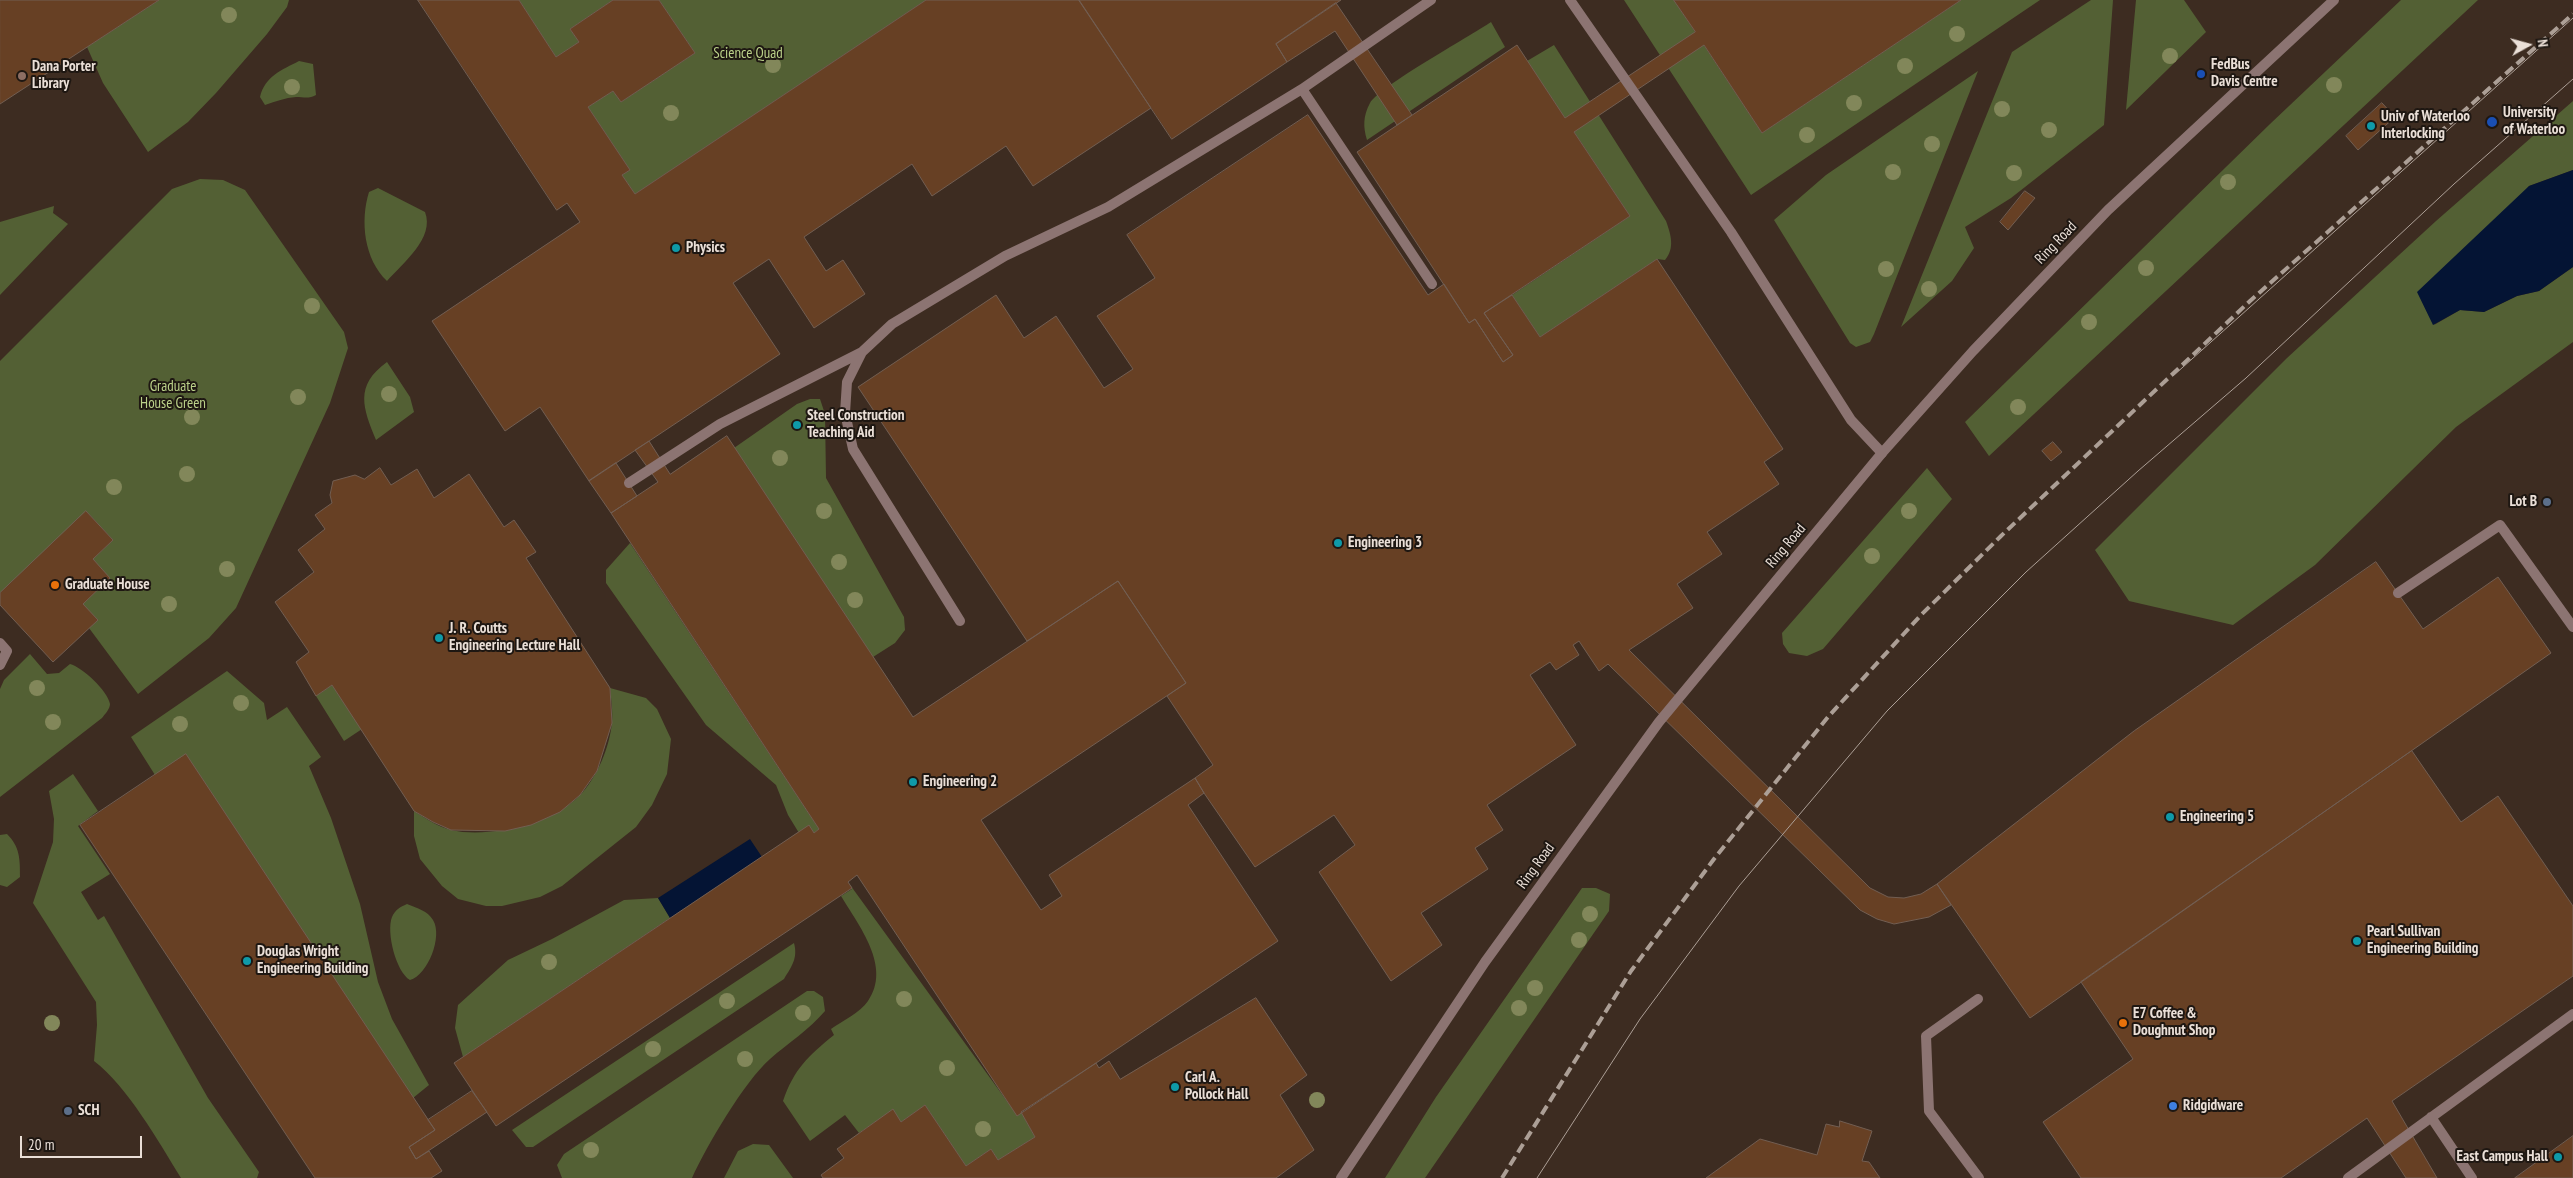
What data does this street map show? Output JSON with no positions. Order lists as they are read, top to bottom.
{
  "streets": {
    "street": ["Ring Road"]
  },
  "parks": ["Science Quad", "Graduate House Green"],
  "places": [
    "FedBus Davis Centre",
    "Dana Porter Library",
    "University of Waterloo",
    "Univ of Waterloo Interlocking",
    "Physics",
    "Steel Construction Teaching Aid",
    "Lot B",
    "Engineering 3",
    "Graduate House",
    "J. R. Coutts Engineering Lecture Hall",
    "Engineering 2",
    "Engineering 5",
    "Pearl Sullivan Engineering Building",
    "Douglas Wright Engineering Building",
    "E7 Coffee & Doughnut Shop",
    "Carl A. Pollock Hall",
    "Ridgidware",
    "SCH",
    "East Campus Hall"
  ],
  "scale_bar": "20 m",
  "north": "right"
}
